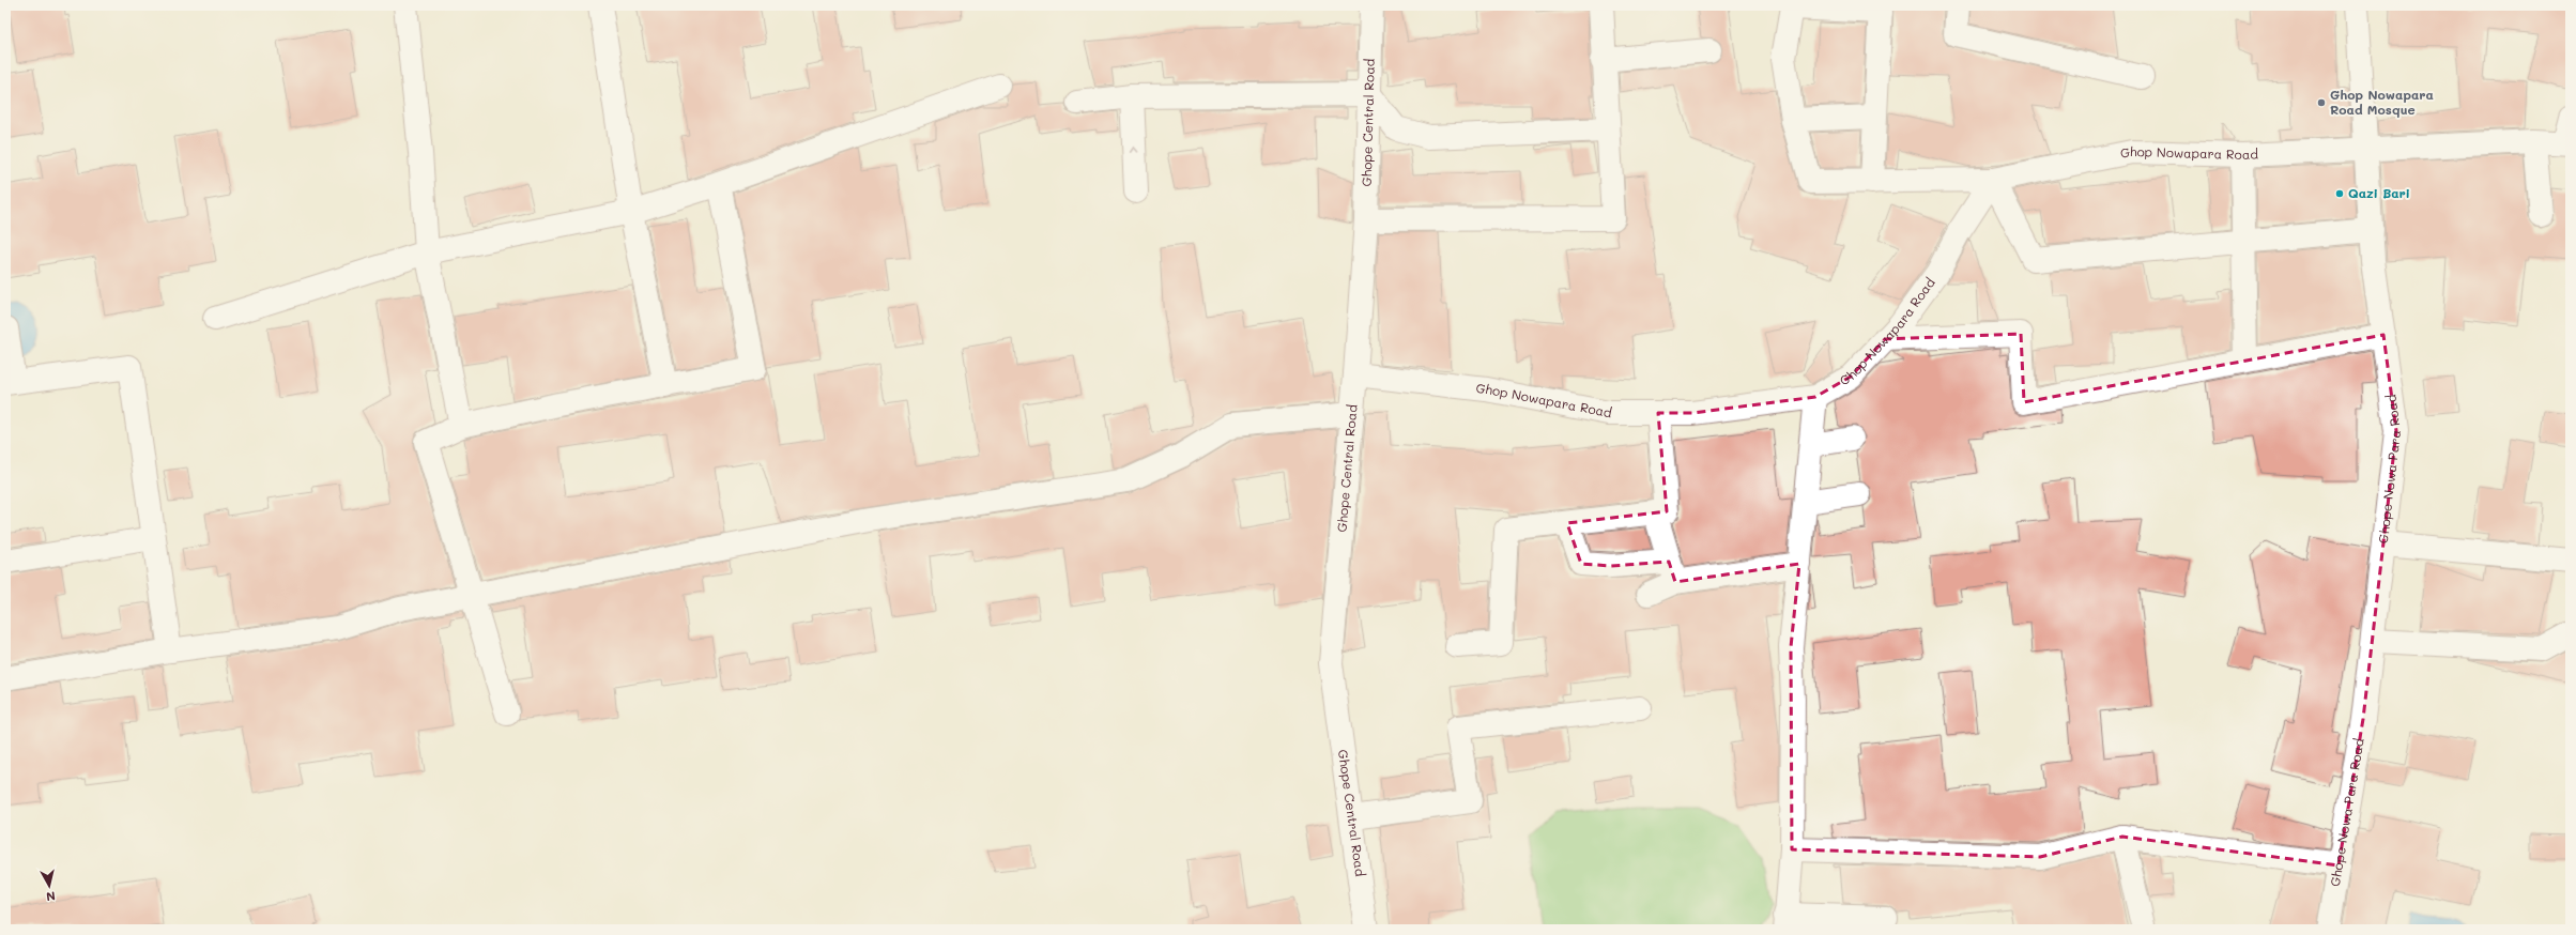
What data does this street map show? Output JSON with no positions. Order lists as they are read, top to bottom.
{
  "streets": {
    "street": ["Ghope Central Road", "Ghop Nowapara Road", "Ghope Nowa Para Road"]
  },
  "crossings": [
    ["Ghope Central Road", "Ghop Nowapara Road"],
    ["Ghop Nowapara Road", "Ghope Nowa Para Road"]
  ],
  "places": ["Ghop Nowapara Road Mosque", "Qazi Bari"],
  "north": "bottom"
}
